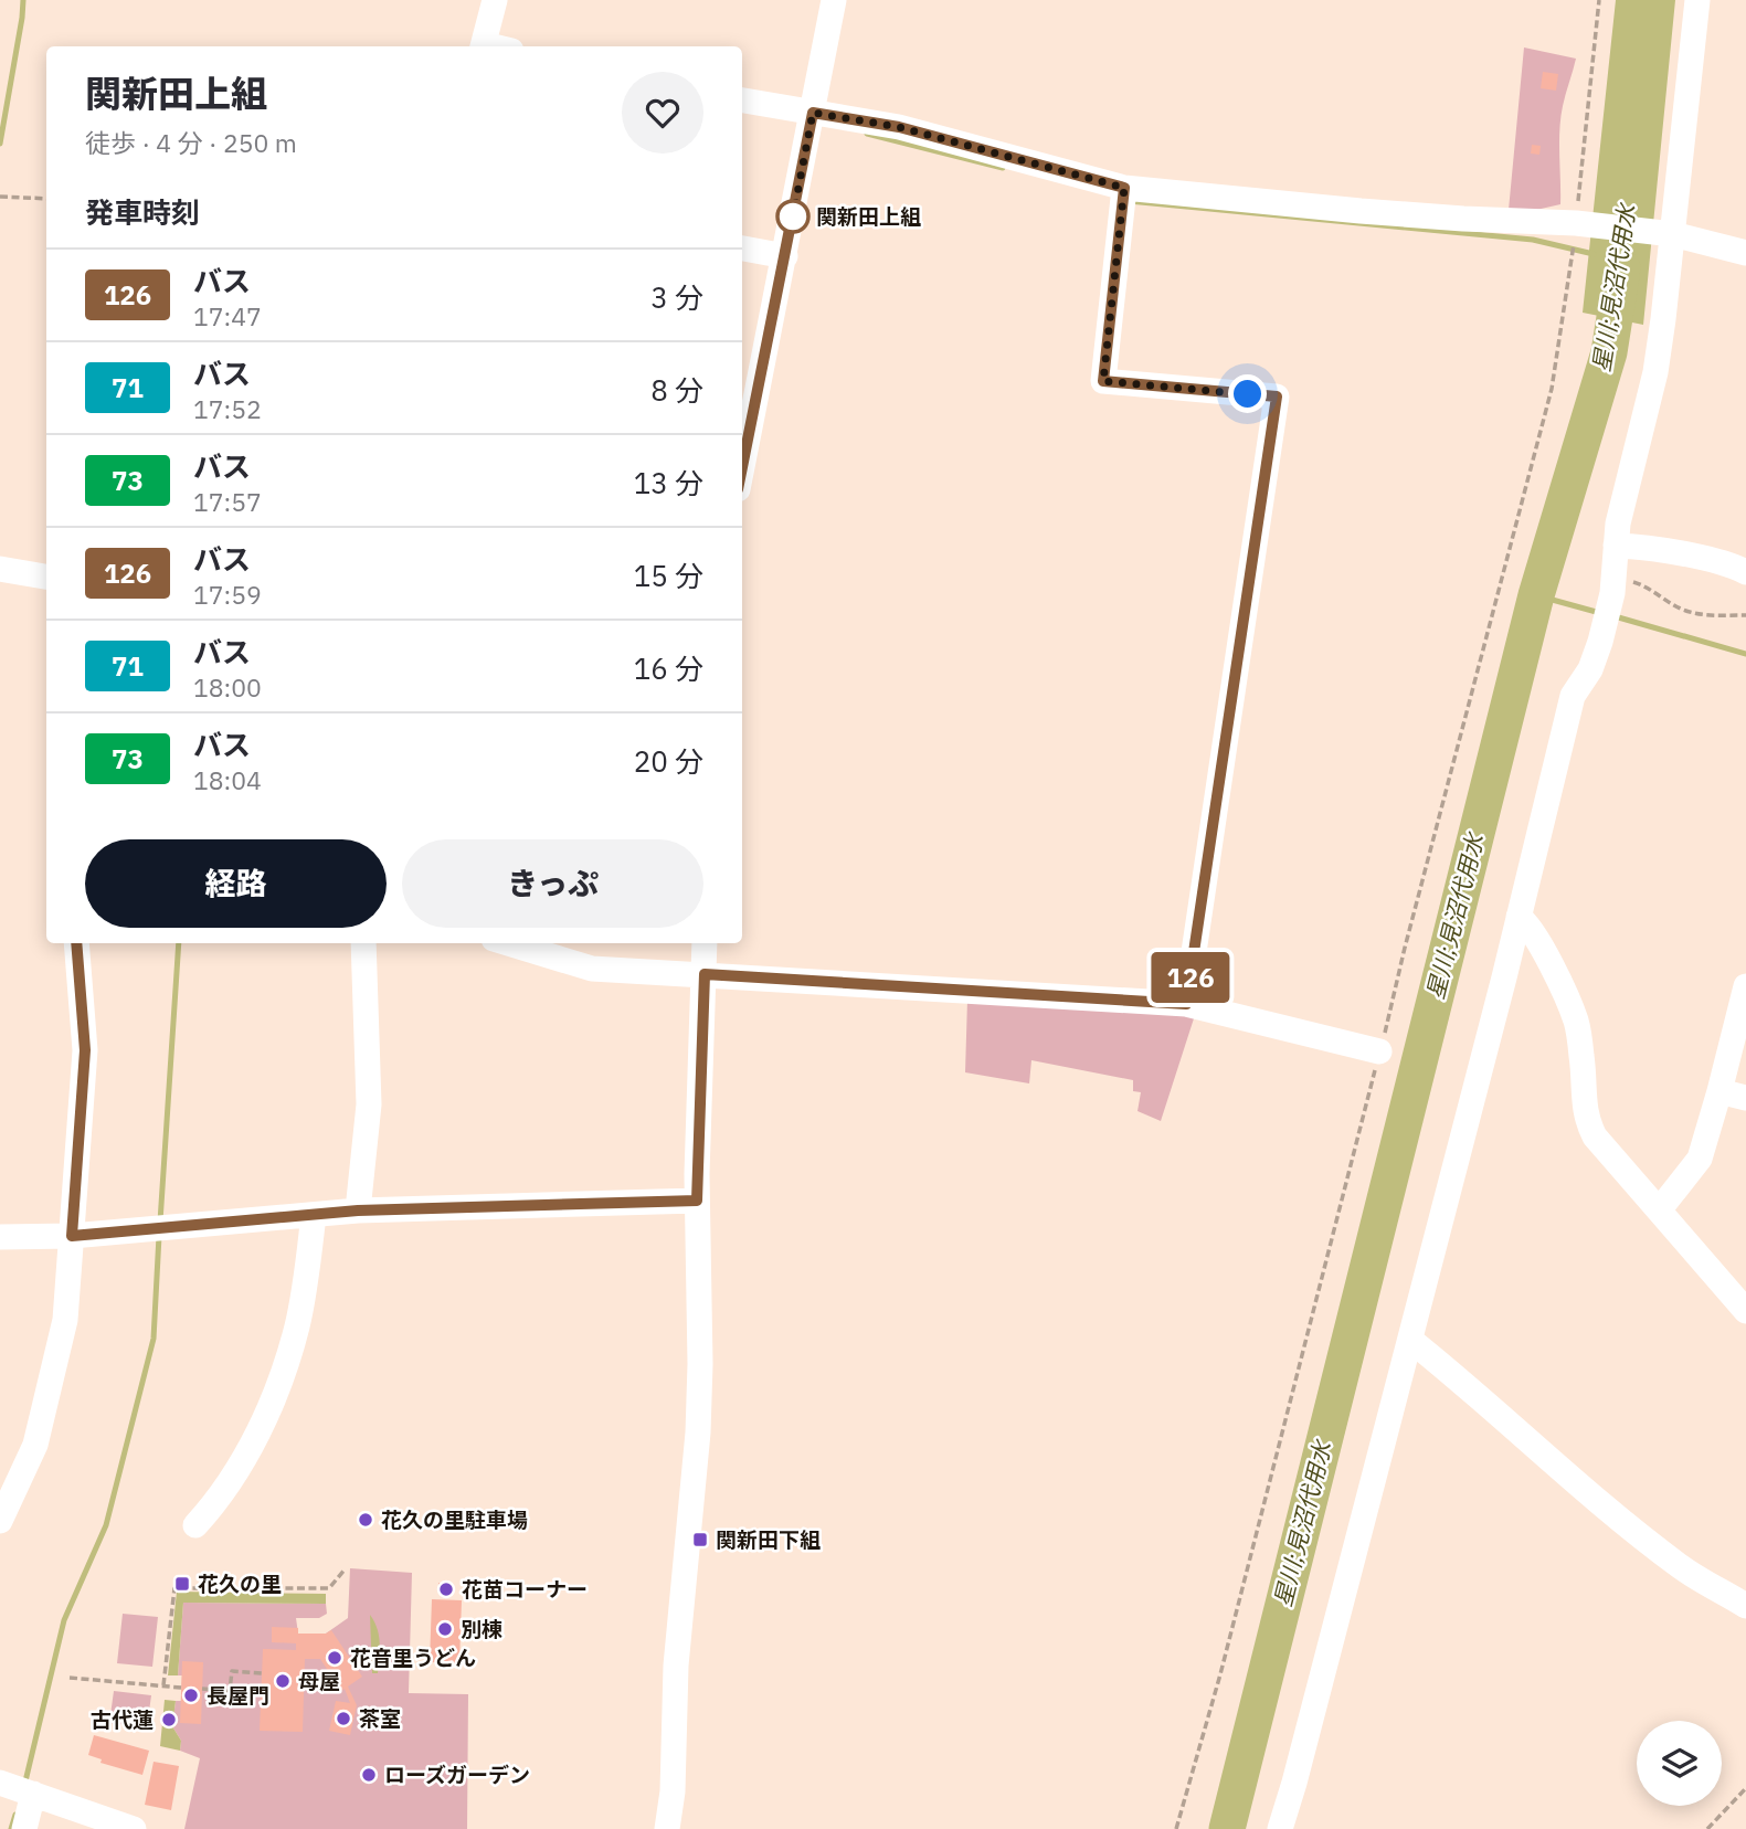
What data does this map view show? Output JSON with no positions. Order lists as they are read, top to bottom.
{
  "water": ["星川;見沼代用水"],
  "places": {
    "other": [
      "関新田上組",
      "花久の里駐車場",
      "花苗コーナー",
      "別棟",
      "花音里うどん",
      "母屋",
      "長屋門",
      "茶室",
      "古代蓮",
      "ローズガーデン"
    ],
    "transit": ["関新田下組", "花久の里"]
  },
  "lines": ["bus line 126"],
  "page": {
    "on_map": "126",
    "heading": [
      ["関新田上組", "徒歩 · 4 分 · 250 m"],
      "発車時刻"
    ],
    "list": [
      {
        "mark": "126",
        "name": "バス",
        "note": "17:47",
        "value": "3 分"
      },
      {
        "mark": "71",
        "name": "バス",
        "note": "17:52",
        "value": "8 分"
      },
      {
        "mark": "73",
        "name": "バス",
        "note": "17:57",
        "value": "13 分"
      },
      {
        "mark": "126",
        "name": "バス",
        "note": "17:59",
        "value": "15 分"
      },
      {
        "mark": "71",
        "name": "バス",
        "note": "18:00",
        "value": "16 分"
      },
      {
        "mark": "73",
        "name": "バス",
        "note": "18:04",
        "value": "20 分"
      }
    ],
    "buttons": ["経路", "きっぷ"]
  }
}
